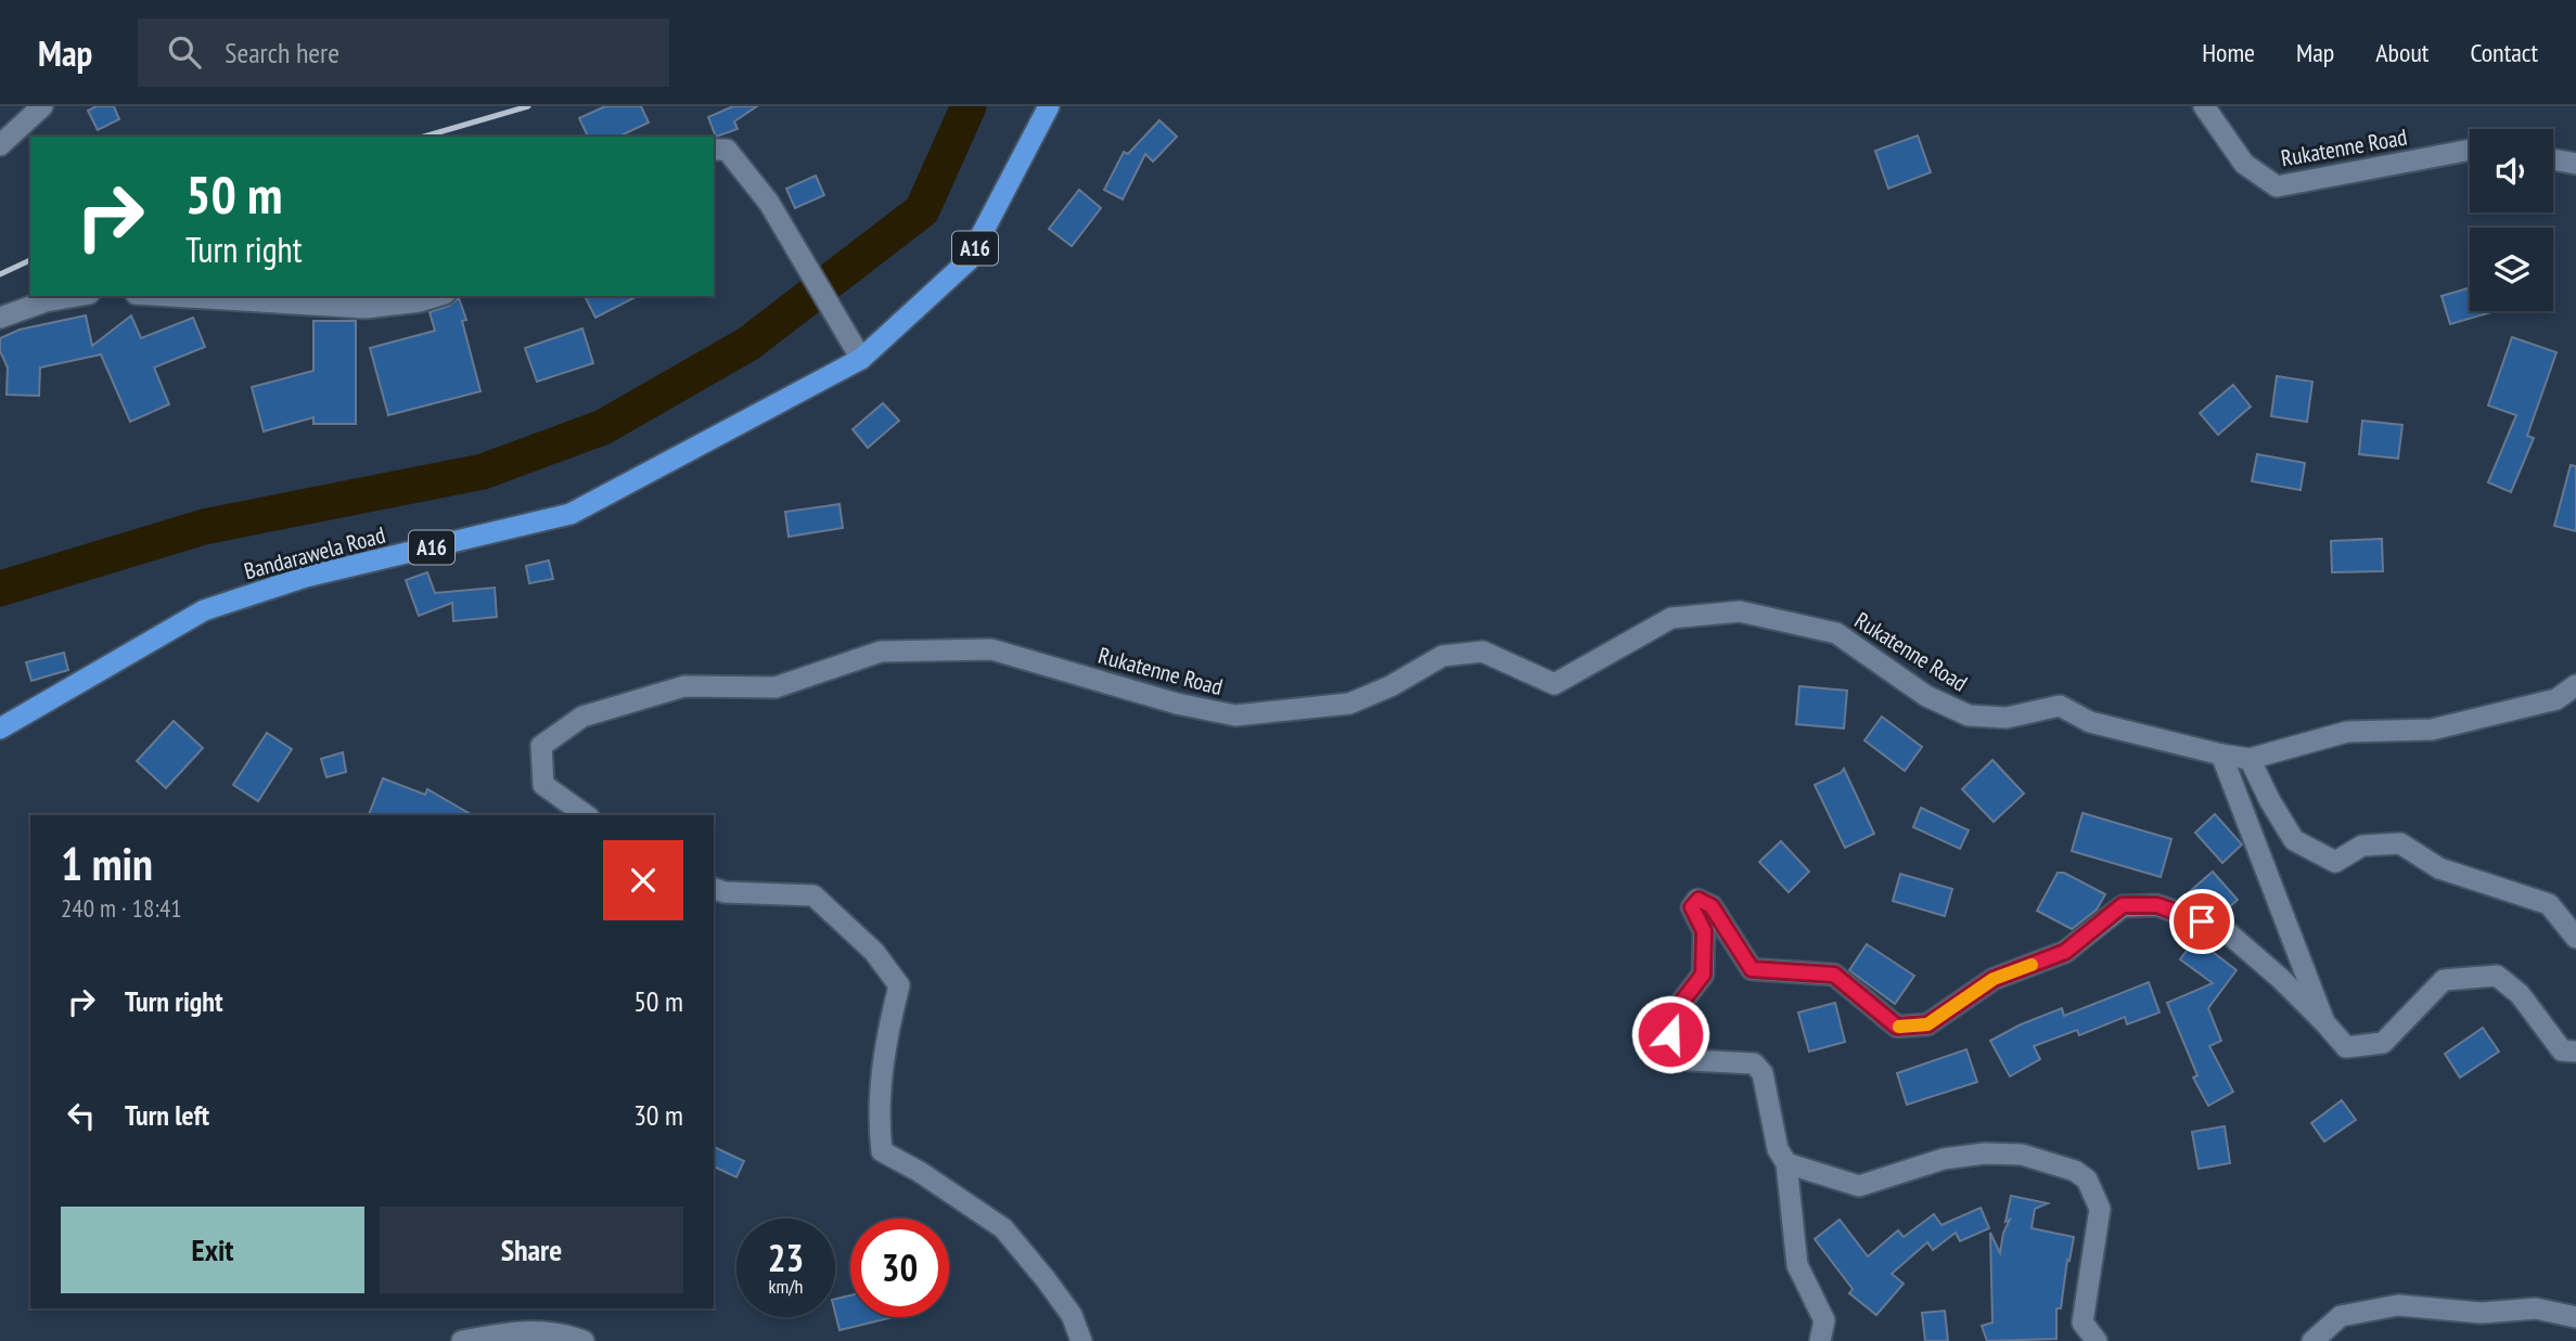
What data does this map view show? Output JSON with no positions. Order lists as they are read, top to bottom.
{
  "streets": {
    "highway": ["A16", "Bandarawela Road"],
    "street": ["Rukatenne Road"]
  },
  "crossings": [
    ["A16", "Bandarawela Road"]
  ],
  "page": {
    "header": "Map",
    "search": "Search here",
    "nav": [
      "Home",
      "Map",
      "About",
      "Contact"
    ],
    "turn": ["50 m", "Turn right"],
    "heading": ["1 min", "240 m · 18:41"],
    "list": [
      {
        "name": "Turn right",
        "value": "50 m"
      },
      {
        "name": "Turn left",
        "value": "30 m"
      }
    ],
    "buttons": ["Exit", "Share"],
    "speed": "23 km/h",
    "limit": "30"
  }
}
